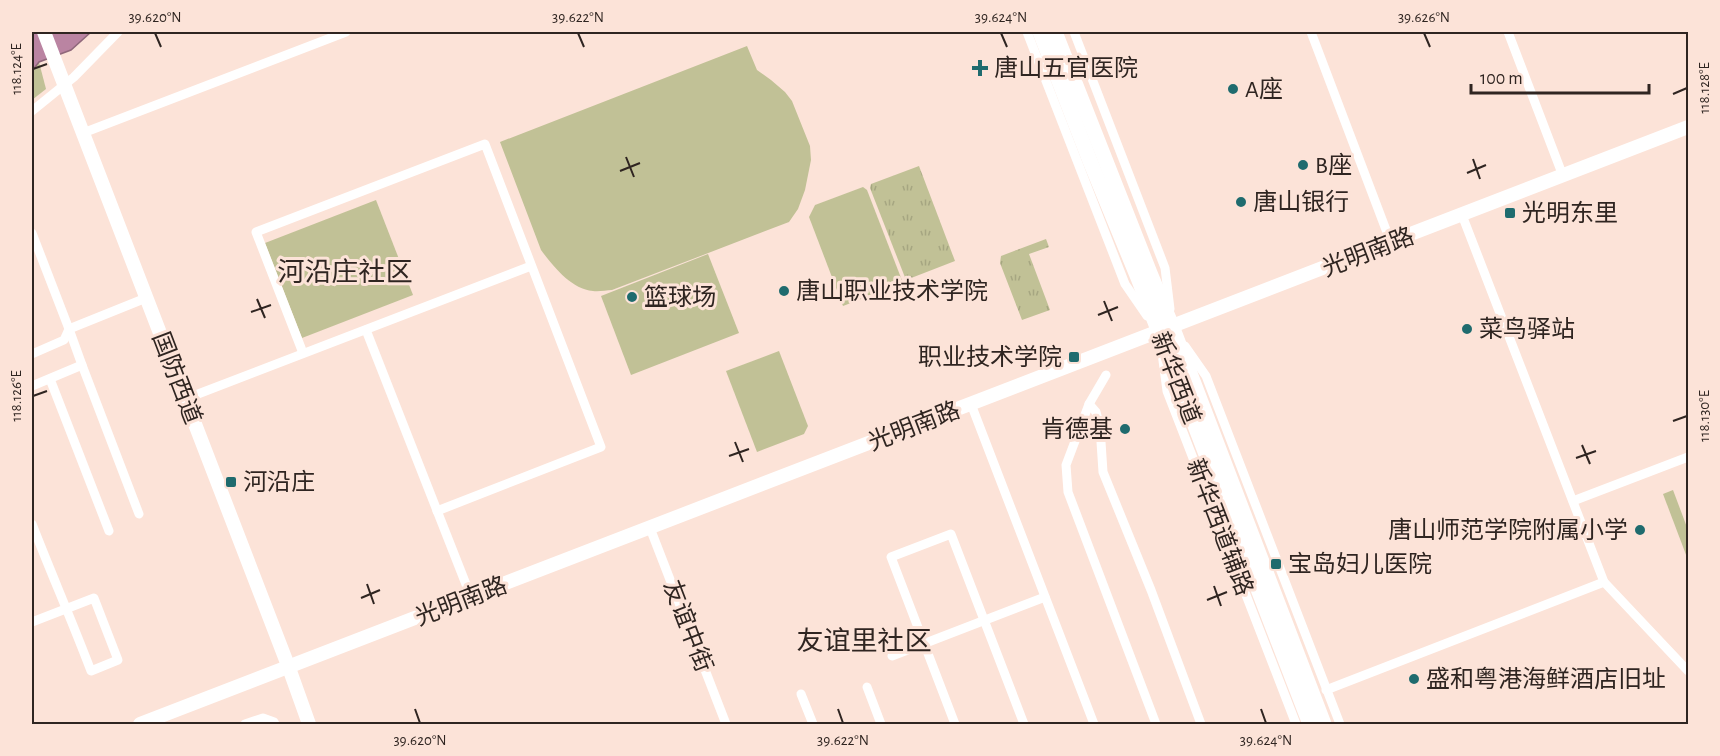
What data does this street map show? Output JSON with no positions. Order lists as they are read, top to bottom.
{
  "streets": {
    "main road": ["光明南路", "国防西道", "新华西道"],
    "street": ["新华西道辅路", "友谊中街"]
  },
  "crossings": [
    ["光明南路", "国防西道"],
    ["光明南路", "新华西道"],
    ["光明南路", "新华西道辅路"],
    ["光明南路", "友谊中街"],
    ["新华西道", "新华西道辅路"]
  ],
  "districts": ["河沿庄社区", "友谊里社区"],
  "places": {
    "health": ["唐山五官医院"],
    "other": [
      "A座",
      "B座",
      "唐山银行",
      "唐山职业技术学院",
      "篮球场",
      "菜鸟驿站",
      "肯德基",
      "唐山师范学院附属小学",
      "盛和粤港海鲜酒店旧址"
    ],
    "transit": [
      "光明东里",
      "职业技术学院",
      "河沿庄",
      "宝岛妇儿医院"
    ]
  },
  "scale_bar": "100 m",
  "coordinates": [
    "39.620°N",
    "39.622°N",
    "39.624°N",
    "39.626°N",
    "118.124°E",
    "118.128°E",
    "118.126°E",
    "118.130°E"
  ]
}
